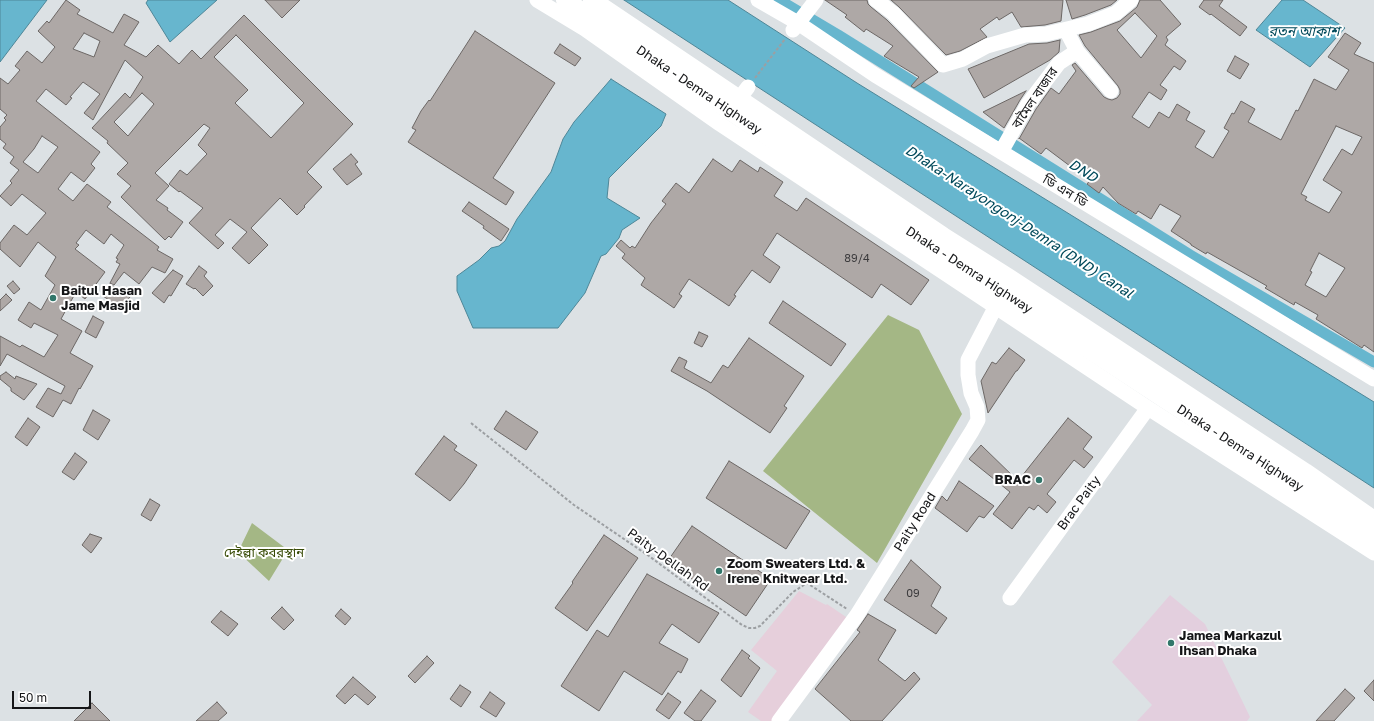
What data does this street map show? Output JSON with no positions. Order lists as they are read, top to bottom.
{
  "streets": {
    "main road": ["Dhaka - Demra Highway"],
    "street": [
      "বামৈল বাজার",
      "ডি এন ডি",
      "Brac Paity",
      "Paity Road"
    ],
    "path": ["Paity-Dellah Rd"]
  },
  "crossings": [
    ["বামৈল বাজার", "ডি এন ডি"],
    ["Paity Road", "Paity-Dellah Rd"]
  ],
  "water": ["রতন আকাশ", "DND", "Dhaka-Narayongonj-Demra (DND) Canal"],
  "parks": ["দেইল্লা কবরস্থান"],
  "places": [
    "Baitul Hasan Jame Masjid",
    "BRAC",
    "Zoom Sweaters Ltd. & Irene Knitwear Ltd.",
    "Jamea Markazul Ihsan Dhaka"
  ],
  "house_numbers": ["89/4", "09"],
  "scale_bar": "50 m"
}
